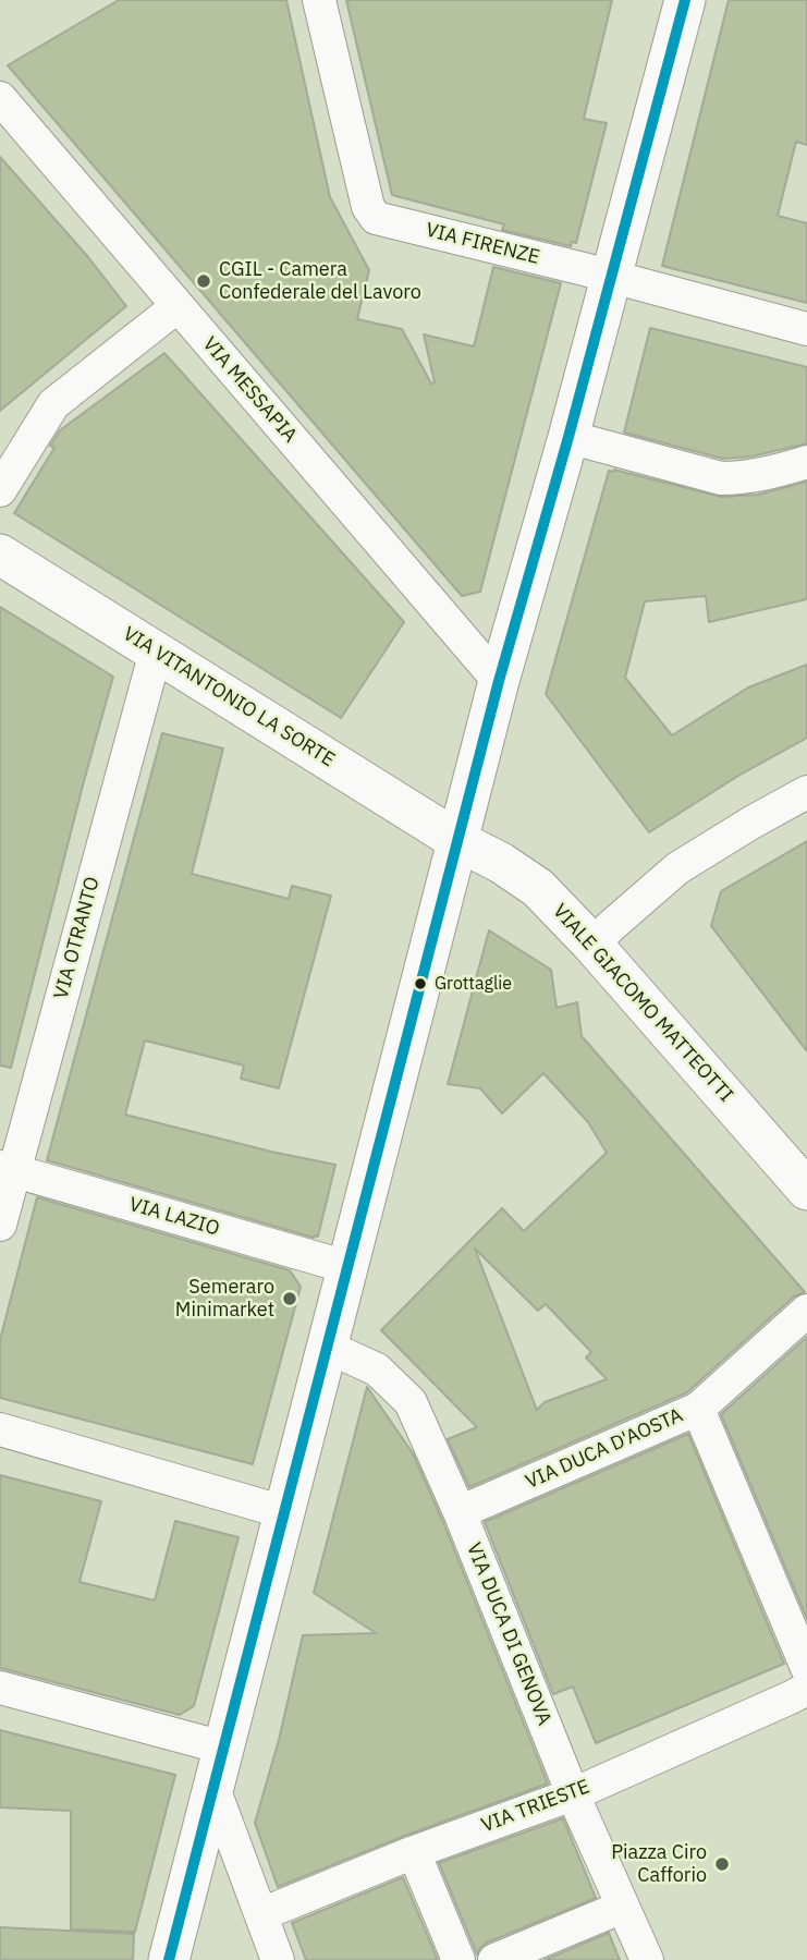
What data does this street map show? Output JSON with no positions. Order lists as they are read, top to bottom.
{
  "streets": {
    "street": [
      "VIA FIRENZE",
      "VIA MESSAPIA",
      "VIA VITANTONIO LA SORTE",
      "VIA OTRANTO",
      "VIALE GIACOMO MATTEOTTI",
      "VIA LAZIO",
      "VIA DUCA D'AOSTA",
      "VIA DUCA DI GENOVA",
      "VIA TRIESTE"
    ]
  },
  "crossings": [
    ["VIA VITANTONIO LA SORTE", "VIA OTRANTO"],
    ["VIA VITANTONIO LA SORTE", "VIALE GIACOMO MATTEOTTI"],
    ["VIA OTRANTO", "VIA LAZIO"],
    ["VIA DUCA D'AOSTA", "VIA DUCA DI GENOVA"],
    ["VIA DUCA DI GENOVA", "VIA TRIESTE"]
  ],
  "places": [
    "CGIL - Camera Confederale del Lavoro",
    "Grottaglie",
    "Semeraro Minimarket",
    "Piazza Ciro Cafforio"
  ]
}
